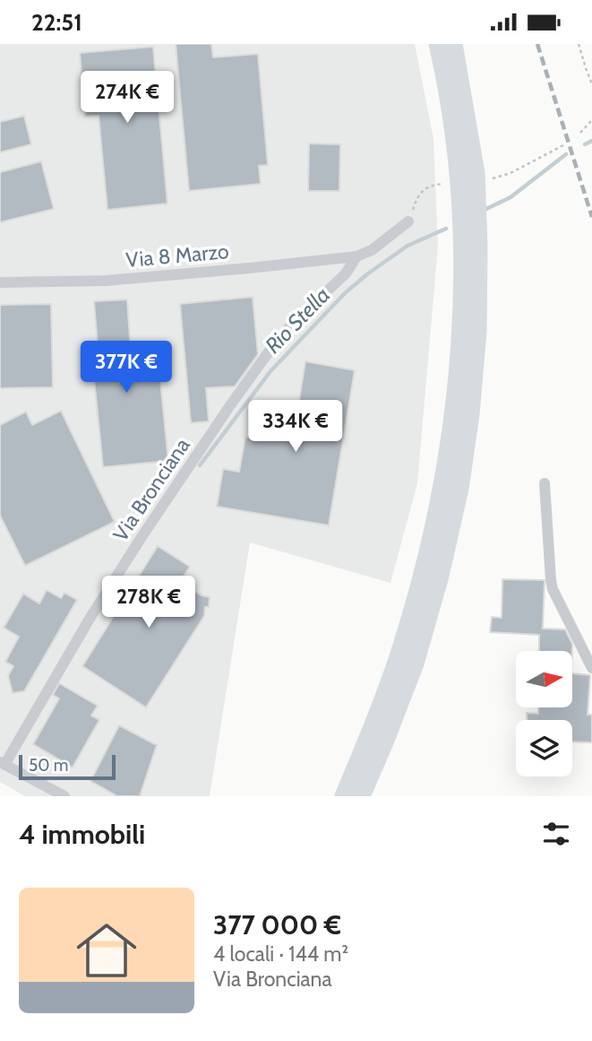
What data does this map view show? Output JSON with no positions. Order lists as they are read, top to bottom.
{
  "streets": {
    "street": ["Via 8 Marzo", "Via Bronciana"]
  },
  "crossings": [
    ["Via 8 Marzo", "Via Bronciana"]
  ],
  "water": ["Rio Stella"],
  "scale_bar": "50 m",
  "north": "right",
  "page": {
    "status": "22:51",
    "price": [
      "274K €",
      "377K €",
      "334K €",
      "278K €"
    ],
    "scale": "50 m",
    "heading": "4 immobili",
    "list": [
      {
        "name": "377 000 €",
        "note": "4 locali · 144 m² · Via Bronciana"
      }
    ]
  }
}
